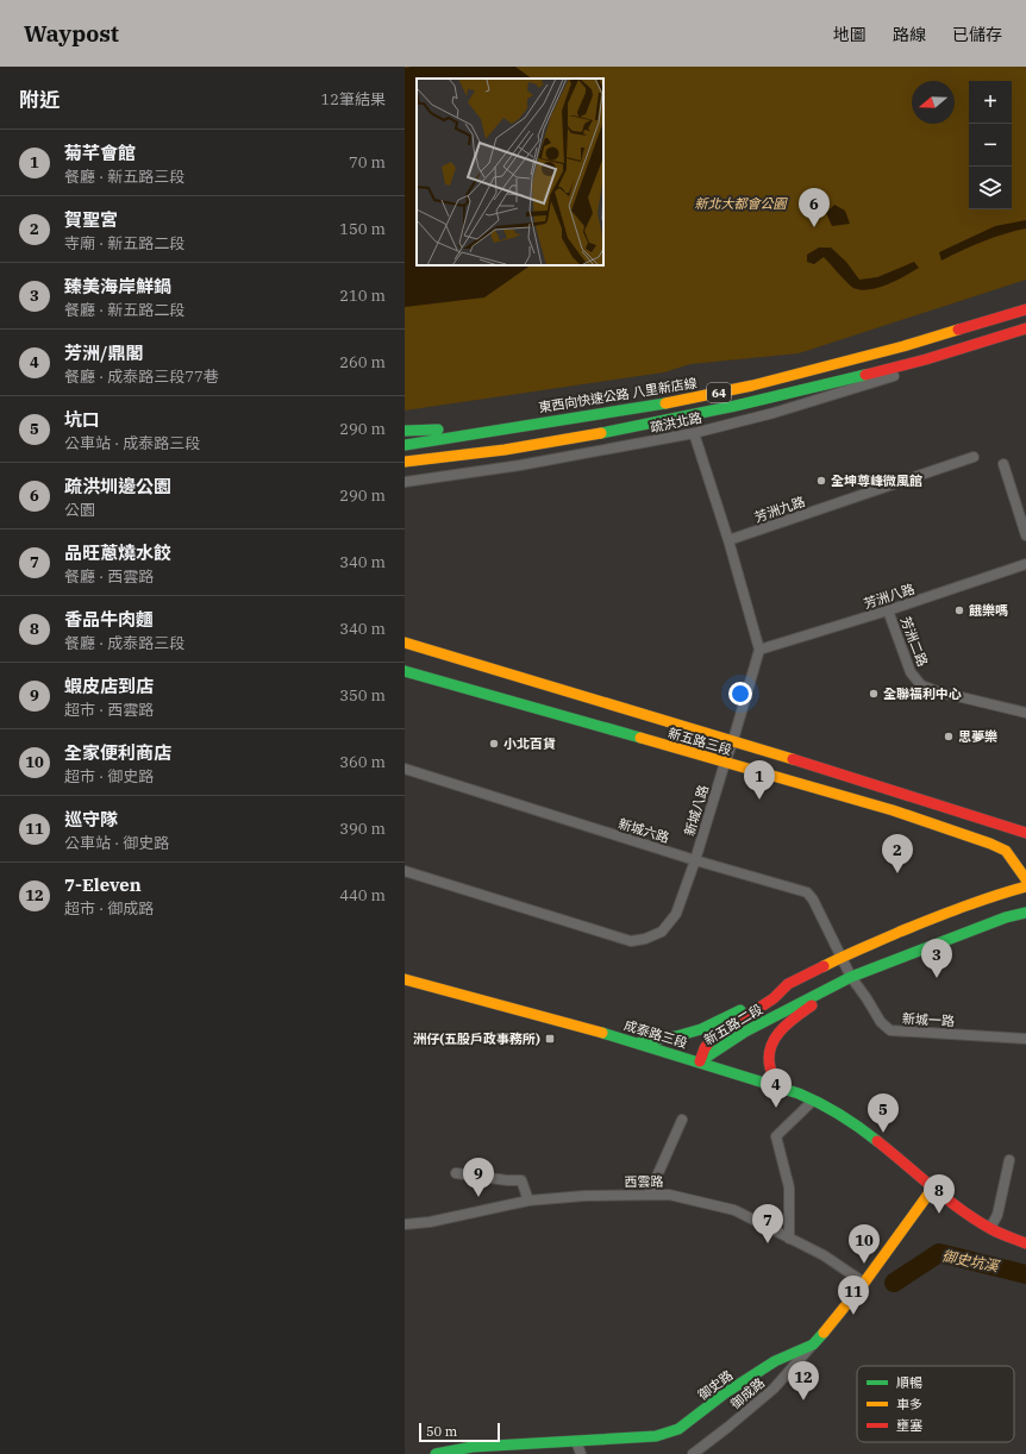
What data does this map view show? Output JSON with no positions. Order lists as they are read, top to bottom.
{
  "streets": {
    "main road": [
      "64",
      "東西向快速公路 八里新店線",
      "新五路三段",
      "新五路二段",
      "成泰路三段",
      "御史路"
    ],
    "street": [
      "疏洪北路",
      "芳洲九路",
      "芳洲八路",
      "芳洲二路",
      "新城八路",
      "新城六路",
      "新城一路",
      "西雲路",
      "御成路"
    ]
  },
  "crossings": [
    ["64", "疏洪北路"],
    ["芳洲八路", "芳洲二路"],
    ["芳洲八路", "新城八路"],
    ["新五路三段", "新城八路"],
    ["新城八路", "新城六路"],
    ["新城六路", "新城一路"],
    ["新城六路", "新五路二段"],
    ["新城一路", "新五路二段"],
    ["新五路二段", "成泰路三段"],
    ["成泰路三段", "御史路"],
    ["西雲路", "御史路"],
    ["御史路", "御成路"]
  ],
  "water": ["御史坑溪"],
  "parks": ["新北大都會公園"],
  "places": {
    "other": [
      "全坤尊峰微風館",
      "餓樂嗎",
      "全聯福利中心",
      "思夢樂",
      "小北百貨"
    ],
    "transit": ["洲仔(五股戶政事務所)"]
  },
  "legend": ["順暢", "車多", "壅塞"],
  "scale_bar": "50 m",
  "north": "left",
  "page": {
    "header": "Waypost",
    "nav": ["地圖", "路線", "已儲存"],
    "heading": ["附近", "12筆結果"],
    "map_buttons": ["+", "−"],
    "list": [
      {
        "mark": "1",
        "name": "菊芊會館",
        "note": "餐廳 · 新五路三段",
        "value": "70 m"
      },
      {
        "mark": "2",
        "name": "賀聖宮",
        "note": "寺廟 · 新五路二段",
        "value": "150 m"
      },
      {
        "mark": "3",
        "name": "臻美海岸鮮鍋",
        "note": "餐廳 · 新五路二段",
        "value": "210 m"
      },
      {
        "mark": "4",
        "name": "芳洲/鼎閣",
        "note": "餐廳 · 成泰路三段77巷",
        "value": "260 m"
      },
      {
        "mark": "5",
        "name": "坑口",
        "note": "公車站 · 成泰路三段",
        "value": "290 m"
      },
      {
        "mark": "6",
        "name": "疏洪圳邊公園",
        "note": "公園",
        "value": "290 m"
      },
      {
        "mark": "7",
        "name": "品旺蔥燒水餃",
        "note": "餐廳 · 西雲路",
        "value": "340 m"
      },
      {
        "mark": "8",
        "name": "香品牛肉麵",
        "note": "餐廳 · 成泰路三段",
        "value": "340 m"
      },
      {
        "mark": "9",
        "name": "蝦皮店到店",
        "note": "超市 · 西雲路",
        "value": "350 m"
      },
      {
        "mark": "10",
        "name": "全家便利商店",
        "note": "超市 · 御史路",
        "value": "360 m"
      },
      {
        "mark": "11",
        "name": "巡守隊",
        "note": "公車站 · 御史路",
        "value": "390 m"
      },
      {
        "mark": "12",
        "name": "7-Eleven",
        "note": "超市 · 御成路",
        "value": "440 m"
      }
    ],
    "pins": [
      "6",
      "1",
      "2",
      "3",
      "4",
      "5",
      "9",
      "8",
      "7",
      "10",
      "11",
      "12"
    ],
    "scale": "50 m"
  }
}
